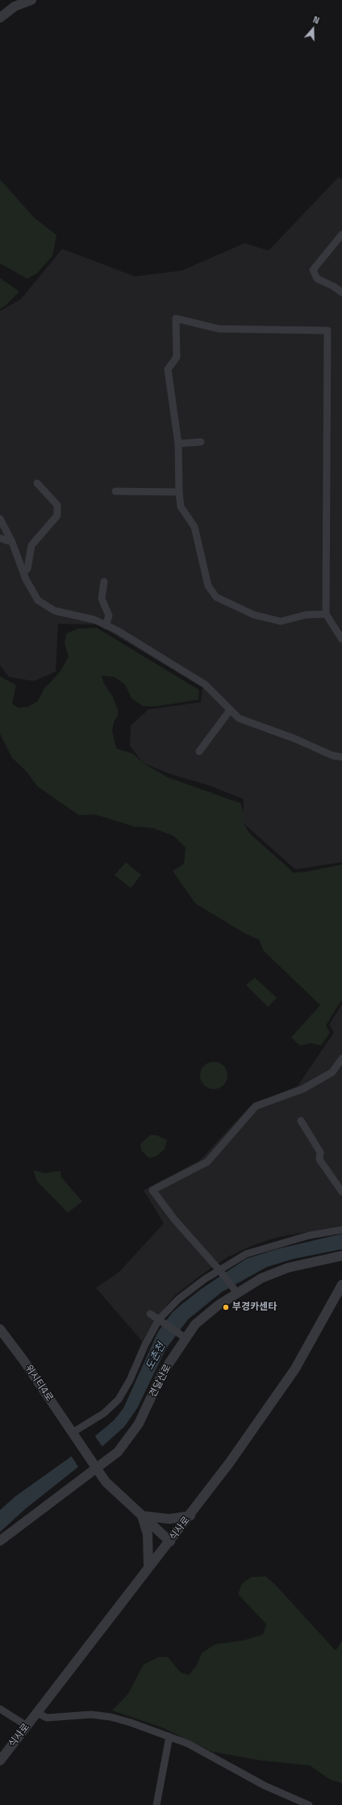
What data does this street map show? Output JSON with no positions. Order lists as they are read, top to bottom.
{
  "streets": {
    "street": ["견달산로", "위시티4로", "식사로"]
  },
  "crossings": [
    ["견달산로", "위시티4로"]
  ],
  "water": ["도촌천"],
  "places": ["부경카센타"],
  "north": "top"
}
